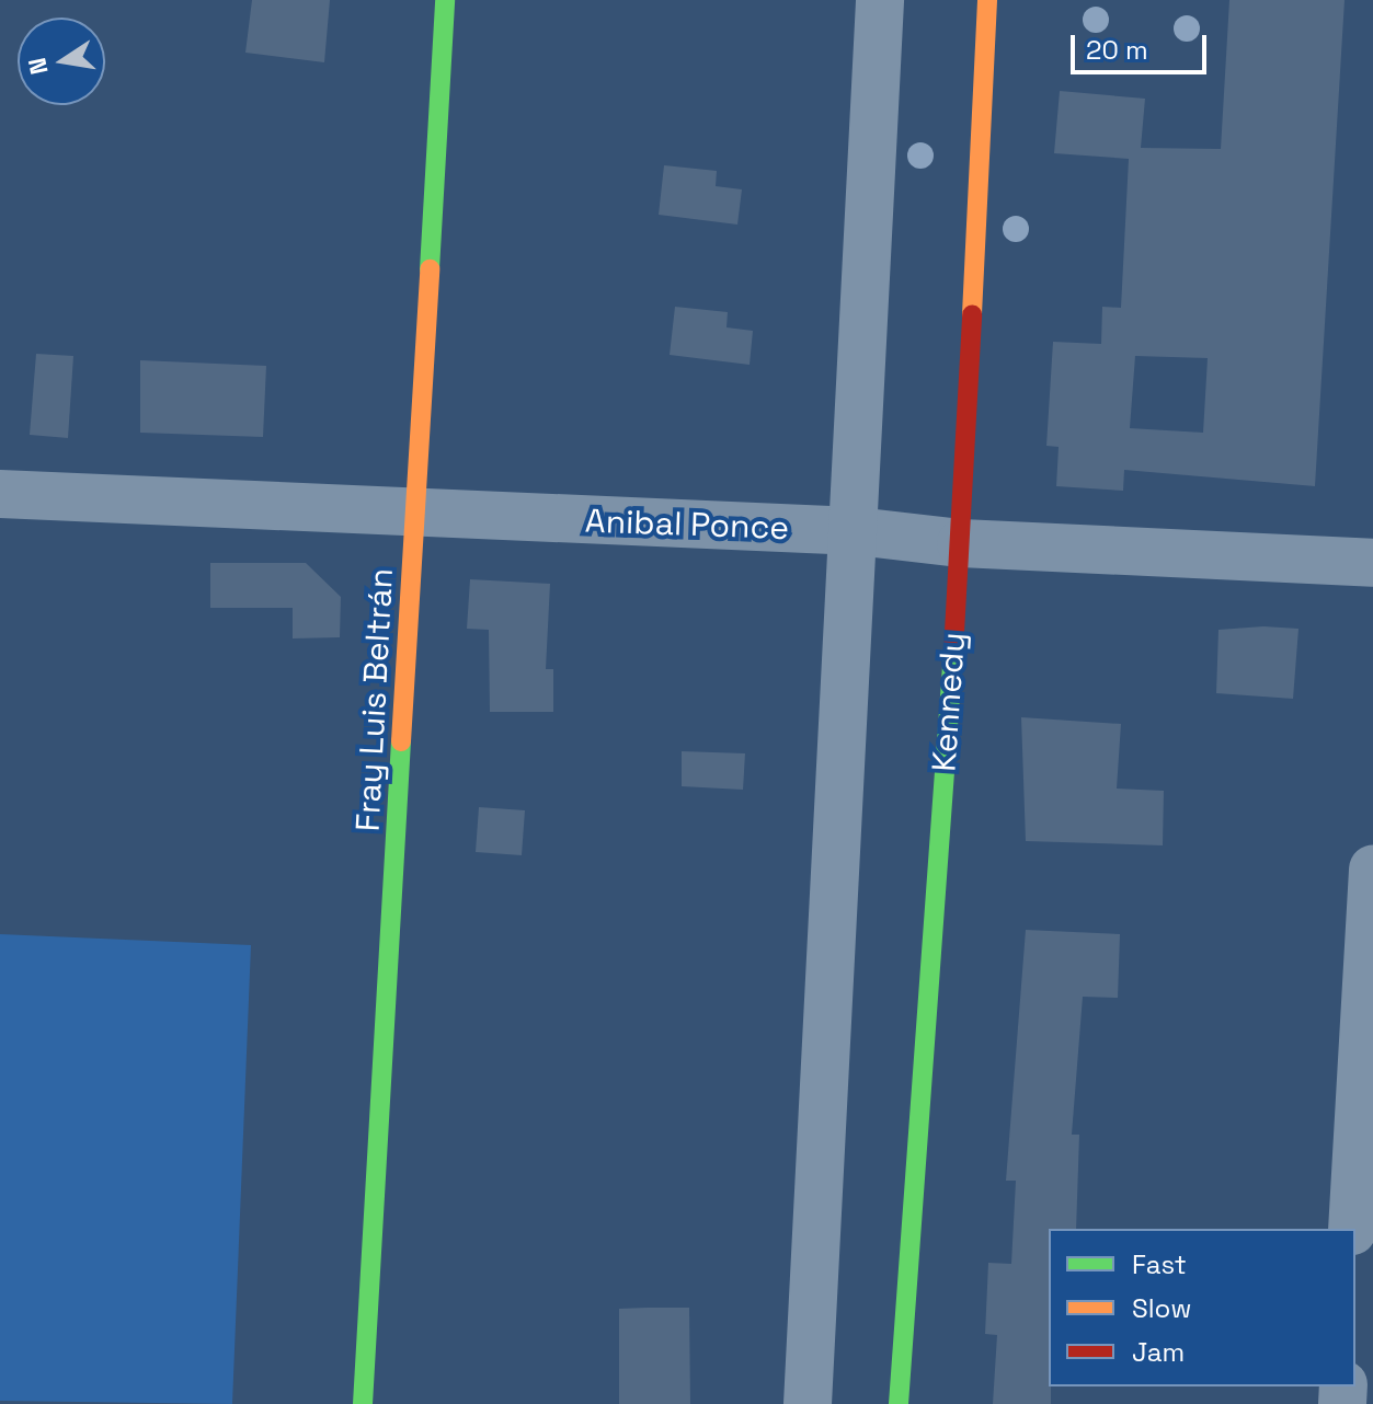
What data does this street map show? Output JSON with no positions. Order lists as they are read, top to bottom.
{
  "streets": {
    "street": ["Anibal Ponce", "Fray Luis Beltrán", "Kennedy"]
  },
  "crossings": [
    ["Anibal Ponce", "Fray Luis Beltrán"],
    ["Anibal Ponce", "Kennedy"]
  ],
  "legend": ["Fast", "Slow", "Jam"],
  "scale_bar": "20 m",
  "north": "left"
}
